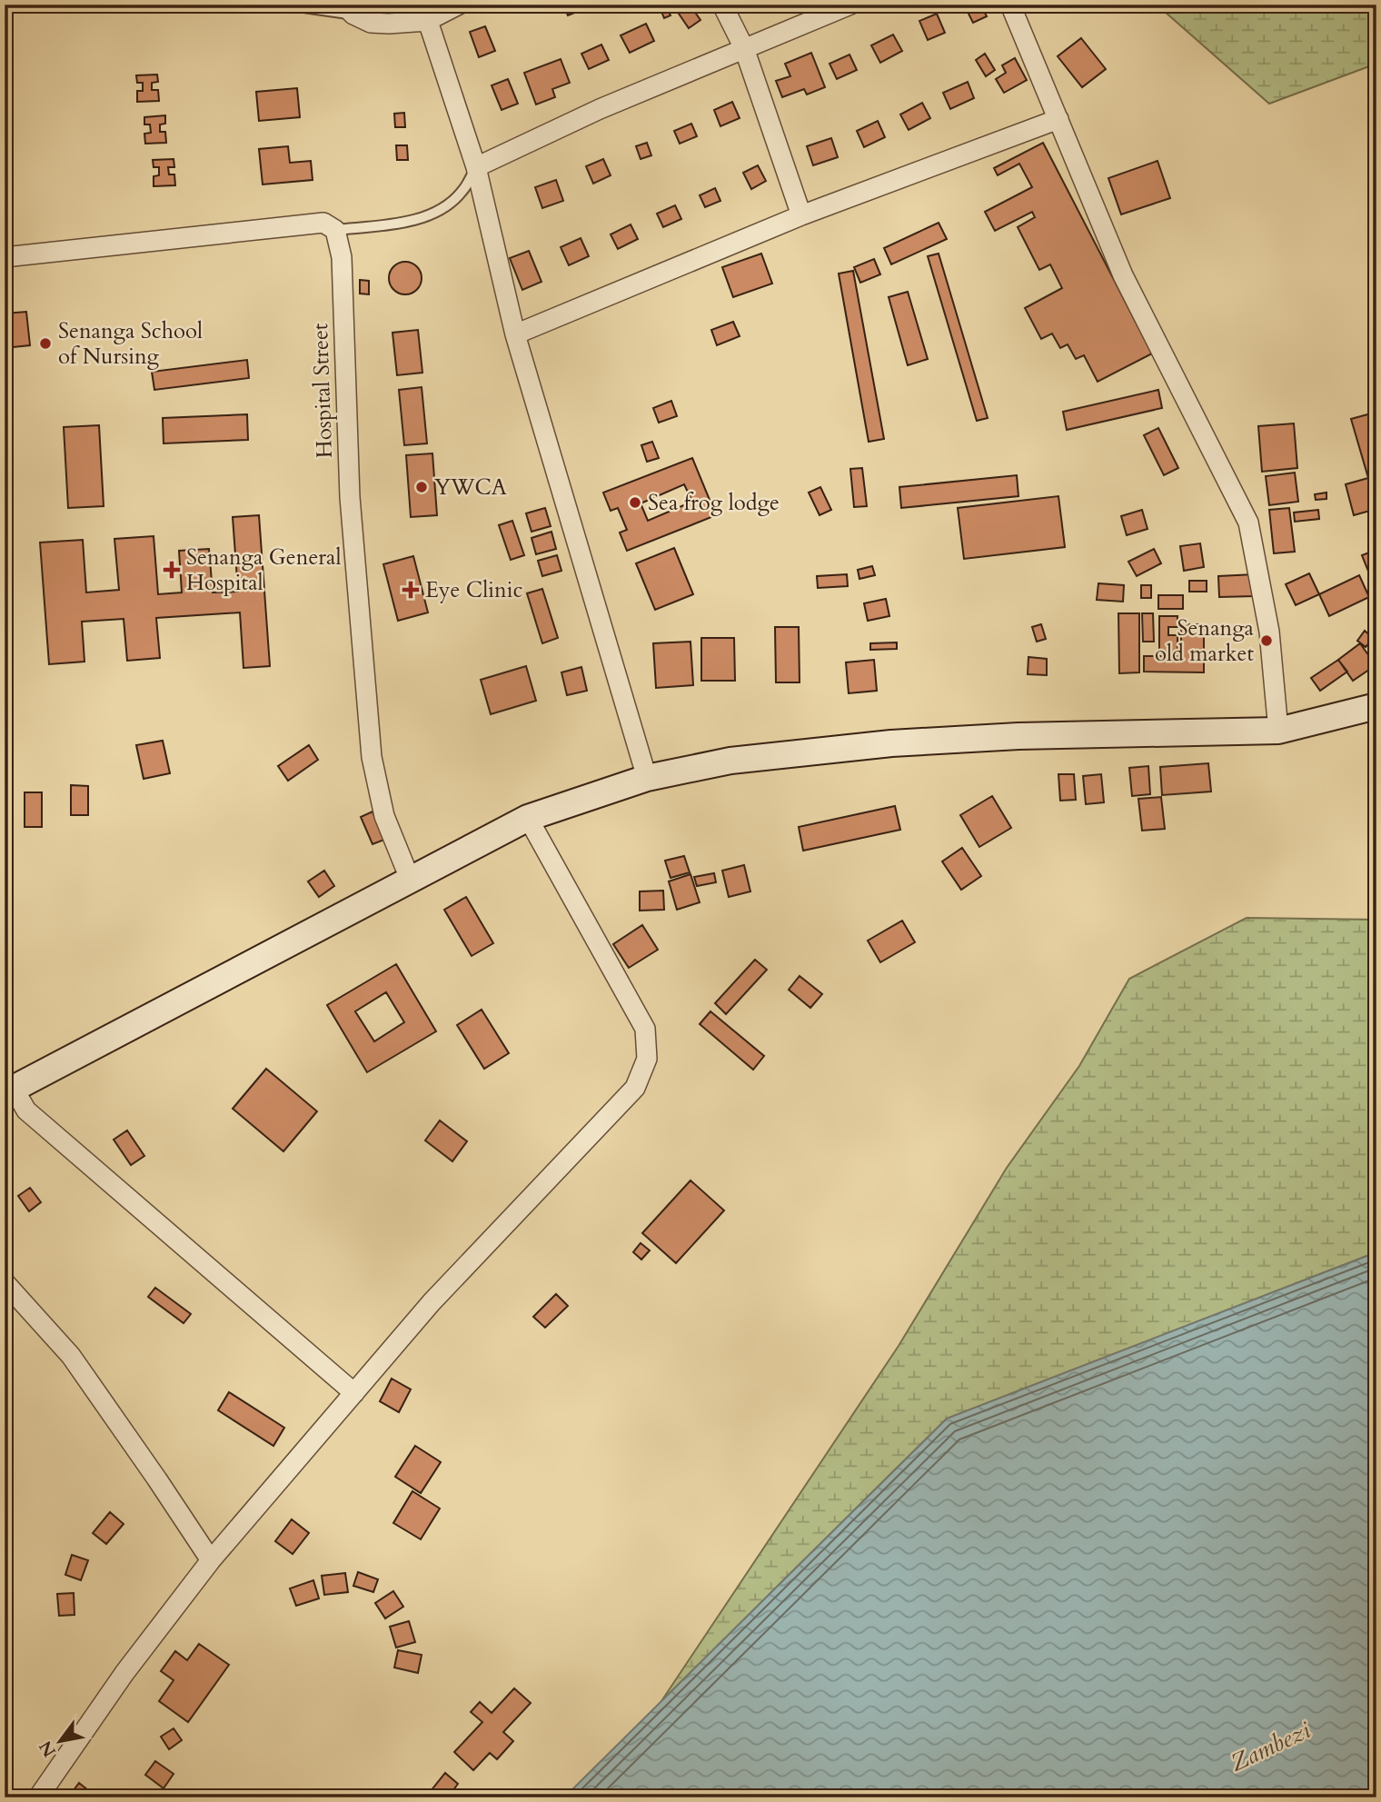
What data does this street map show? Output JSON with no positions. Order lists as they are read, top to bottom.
{
  "streets": {
    "street": ["Hospital Street"]
  },
  "water": ["Zambezi"],
  "places": {
    "other": [
      "Senanga School of Nursing",
      "YWCA",
      "Sea frog lodge",
      "Senanga old market"
    ],
    "health": ["Senanga General Hospital", "Eye Clinic"]
  },
  "north": "bottom left"
}
